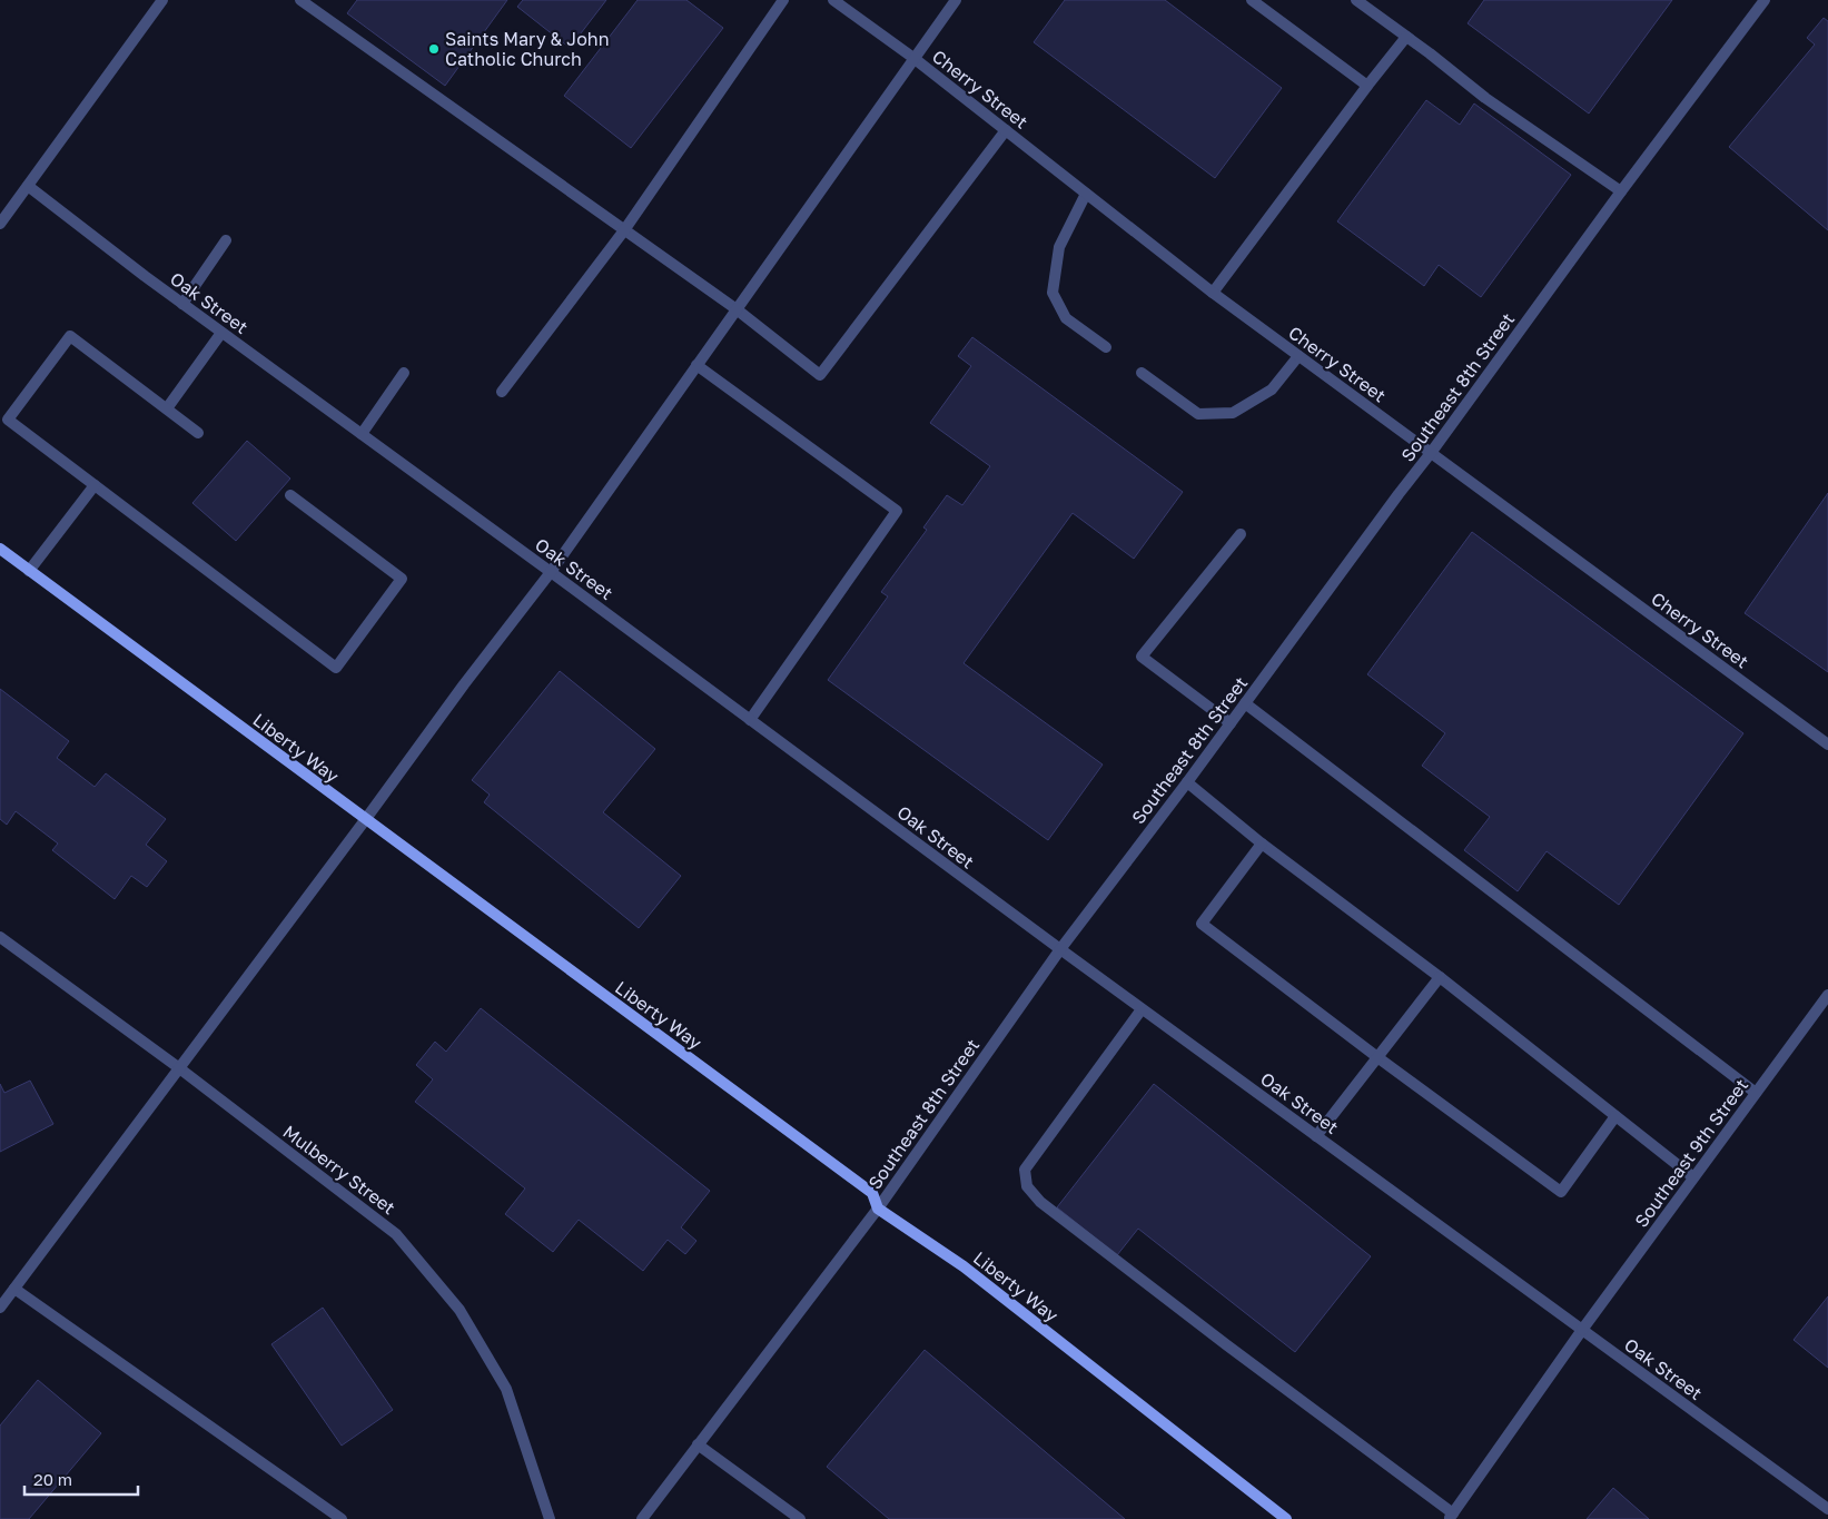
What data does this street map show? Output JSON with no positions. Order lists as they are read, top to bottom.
{
  "streets": {
    "street": [
      "Cherry Street",
      "Oak Street",
      "Southeast 8th Street",
      "Liberty Way",
      "Southeast 9th Street",
      "Mulberry Street"
    ]
  },
  "crossings": [
    ["Cherry Street", "Southeast 8th Street"],
    ["Oak Street", "Southeast 8th Street"],
    ["Oak Street", "Southeast 9th Street"],
    ["Southeast 8th Street", "Liberty Way"]
  ],
  "places": ["Saints Mary & John Catholic Church"],
  "scale_bar": "20 m"
}
